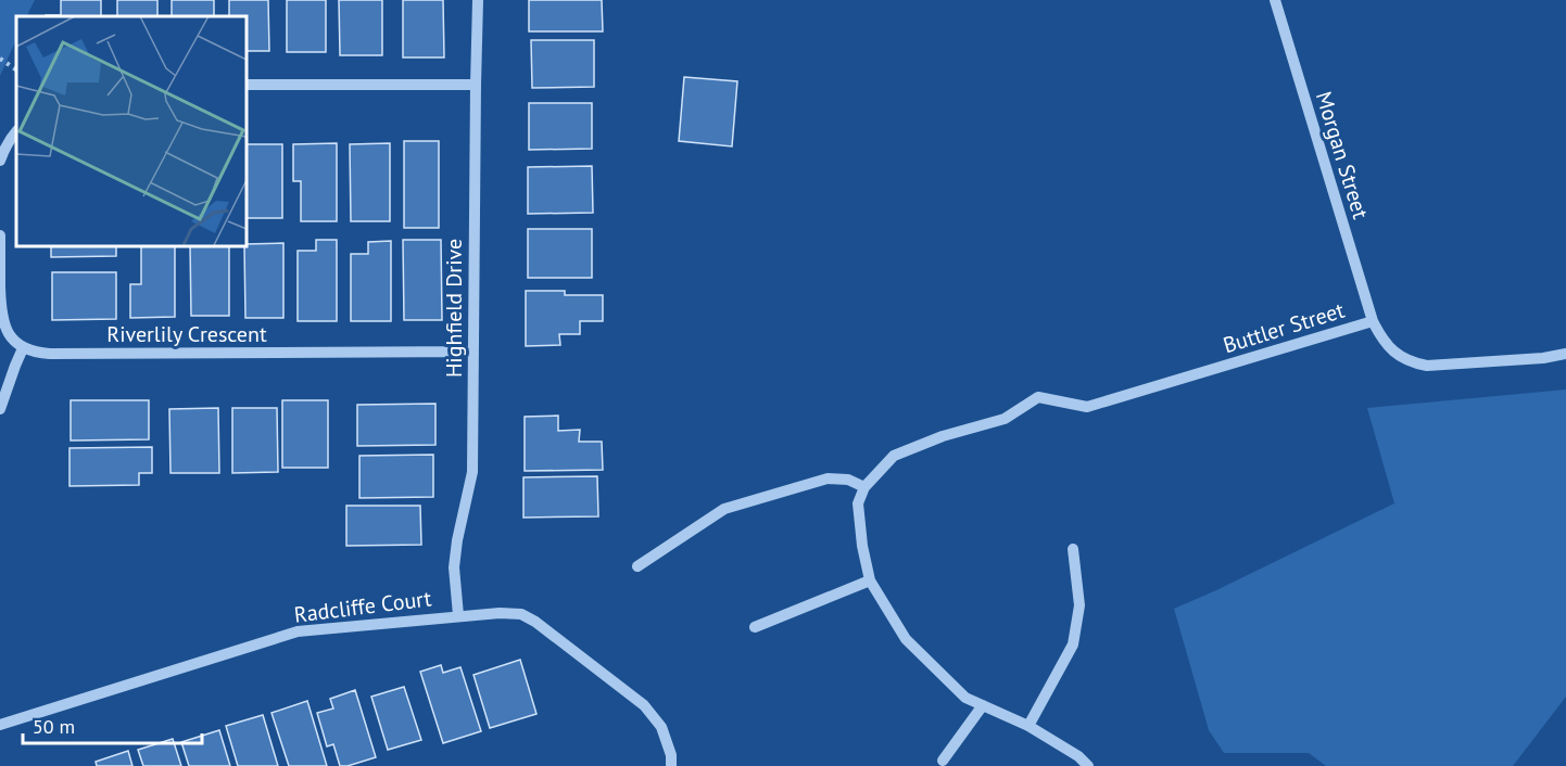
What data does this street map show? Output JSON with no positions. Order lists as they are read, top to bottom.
{
  "streets": {
    "street": [
      "Morgan Street",
      "Highfield Drive",
      "Buttler Street",
      "Riverlily Crescent",
      "Radcliffe Court"
    ]
  },
  "crossings": [
    ["Morgan Street", "Buttler Street"],
    ["Highfield Drive", "Riverlily Crescent"],
    ["Highfield Drive", "Radcliffe Court"]
  ],
  "scale_bar": "50 m"
}
